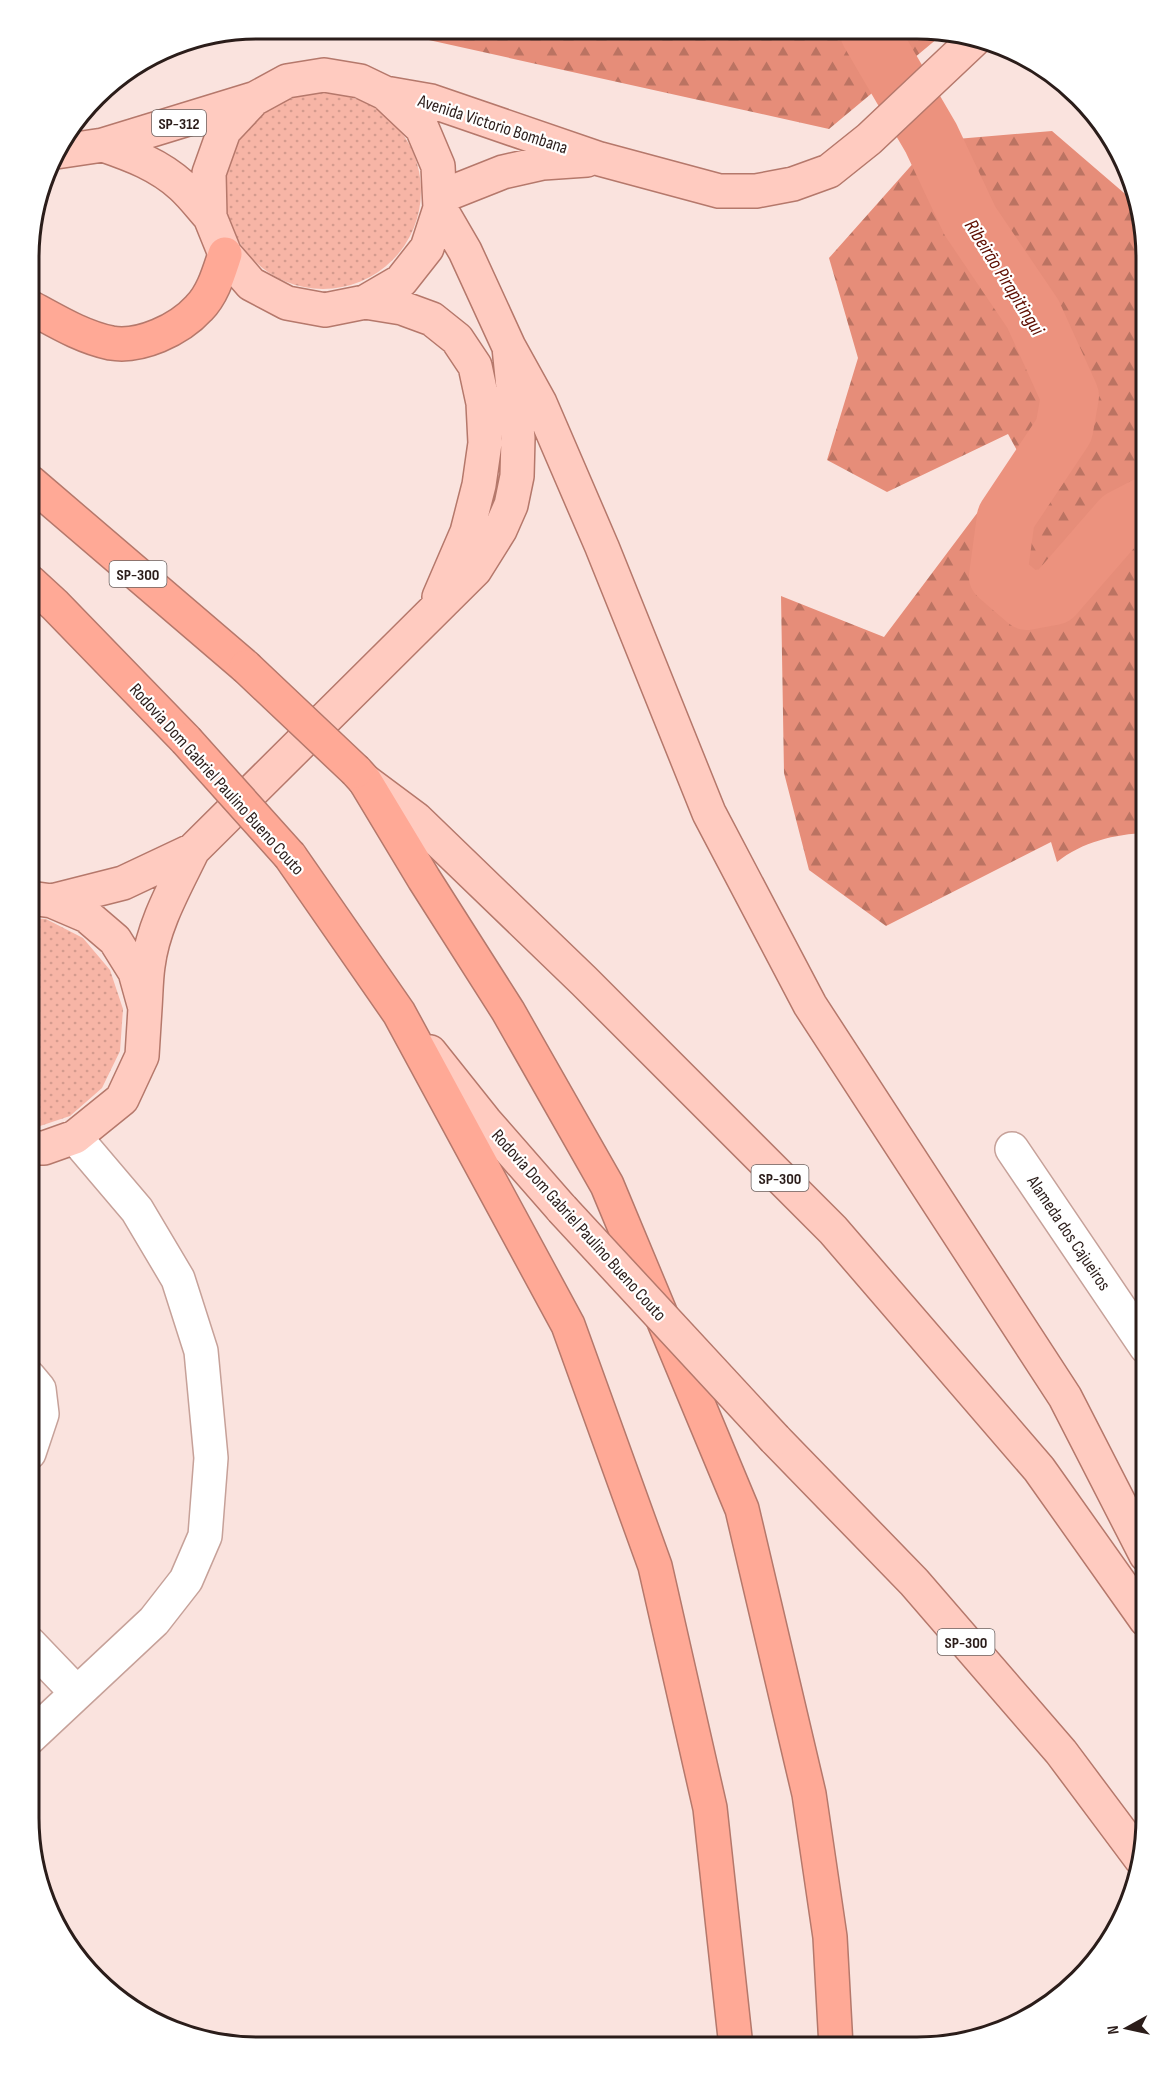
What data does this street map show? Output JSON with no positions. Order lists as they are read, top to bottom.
{
  "streets": {
    "highway": ["SP-300", "Rodovia Dom Gabriel Paulino Bueno Couto"],
    "main road": ["SP-312", "Avenida Victorio Bombana"],
    "street": ["Alameda dos Cajueiros"]
  },
  "water": ["Ribeirão Pirapitingui"],
  "north": "left"
}
